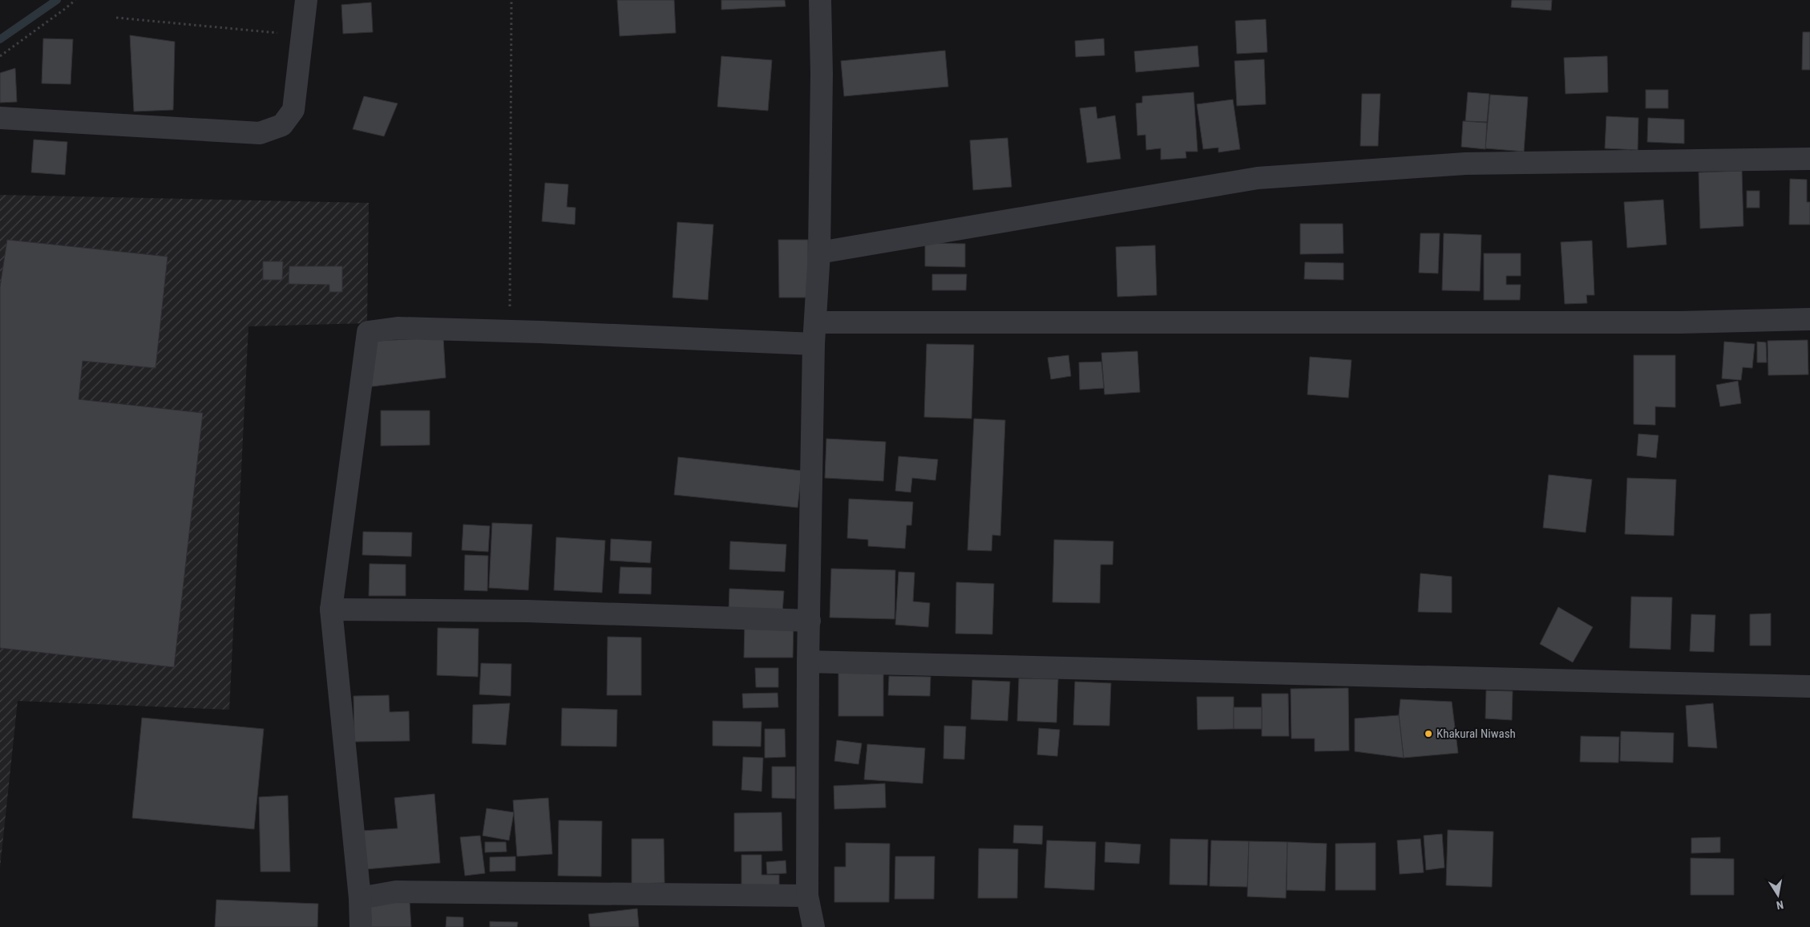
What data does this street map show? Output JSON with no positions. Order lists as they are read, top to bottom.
{
  "places": ["Khakural Niwash"],
  "north": "bottom"
}
